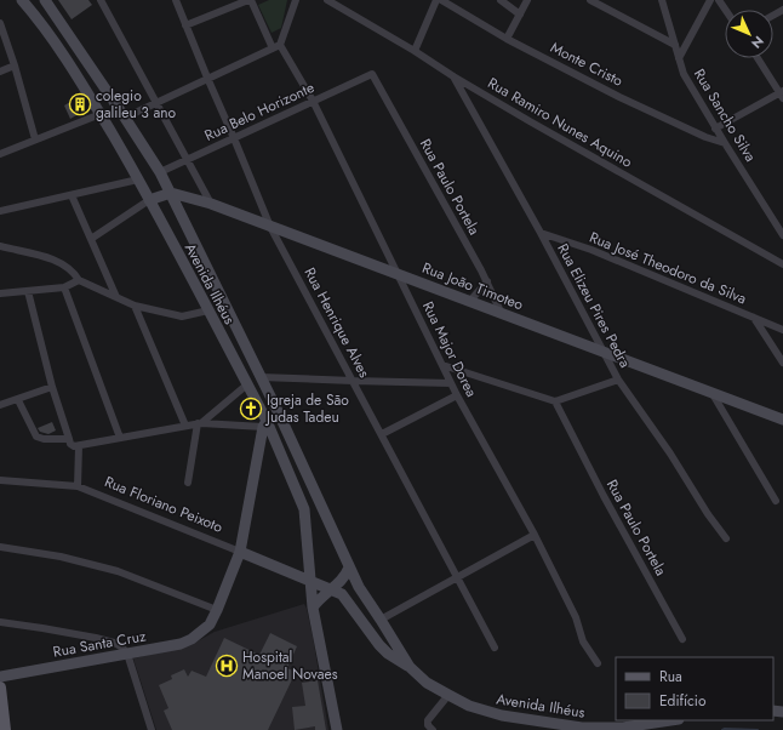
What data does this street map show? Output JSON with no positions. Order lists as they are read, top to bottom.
{
  "streets": {
    "main road": [
      "Avenida Ilhéus",
      "Rua João Timoteo",
      "Rua Floriano Peixoto",
      "Rua Santa Cruz"
    ],
    "street": [
      "Monte Cristo",
      "Rua Belo Horizonte",
      "Rua Sancho Silva",
      "Rua Ramiro Nunes Aquino",
      "Rua Paulo Portela",
      "Rua José Theodoro da Silva",
      "Rua Elizeu Pires Pedra",
      "Rua Henrique Alves",
      "Rua Major Dorea"
    ]
  },
  "crossings": [
    ["Monte Cristo", "Rua Sancho Silva"],
    ["Rua Belo Horizonte", "Rua Paulo Portela"],
    ["Rua Belo Horizonte", "Avenida Ilhéus"],
    ["Rua Belo Horizonte", "Rua Henrique Alves"],
    ["Rua Belo Horizonte", "Rua Major Dorea"],
    ["Rua Ramiro Nunes Aquino", "Rua Elizeu Pires Pedra"],
    ["Rua Paulo Portela", "Rua João Timoteo"],
    ["Rua José Theodoro da Silva", "Rua Elizeu Pires Pedra"],
    ["Avenida Ilhéus", "Rua João Timoteo"],
    ["Avenida Ilhéus", "Rua Floriano Peixoto"],
    ["Rua João Timoteo", "Rua Elizeu Pires Pedra"],
    ["Rua João Timoteo", "Rua Henrique Alves"],
    ["Rua João Timoteo", "Rua Major Dorea"]
  ],
  "places": {
    "building": ["colegio galileu 3 ano"],
    "church": ["Igreja de São Judas Tadeu"],
    "hospital": ["Hospital Manoel Novaes"]
  },
  "legend": ["Rua", "Edifício"],
  "north": "bottom right"
}
